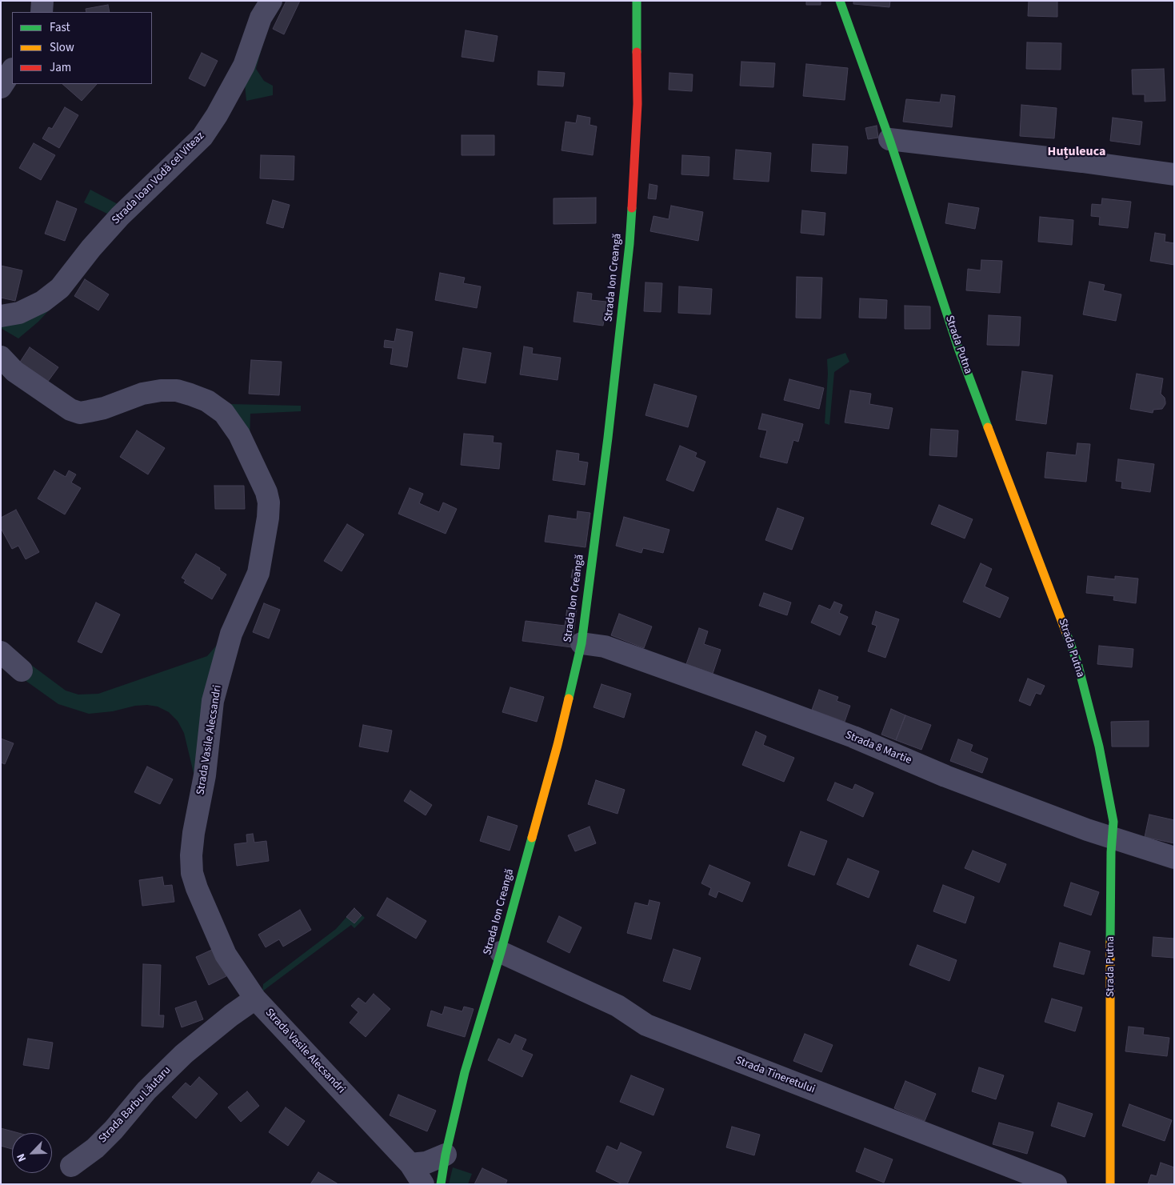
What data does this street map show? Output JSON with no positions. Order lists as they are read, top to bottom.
{
  "streets": {
    "street": [
      "Strada Ioan Vodă cel Viteaz",
      "Strada Ion Creangă",
      "Strada Putna",
      "Strada Vasile Alecsandri",
      "Strada 8 Martie",
      "Strada Tineretului",
      "Strada Barbu Lăutaru"
    ]
  },
  "crossings": [
    ["Strada Ion Creangă", "Strada 8 Martie"],
    ["Strada Ion Creangă", "Strada Tineretului"],
    ["Strada Putna", "Strada 8 Martie"],
    ["Strada Vasile Alecsandri", "Strada Barbu Lăutaru"]
  ],
  "districts": ["Huțuleuca"],
  "legend": ["Fast", "Slow", "Jam"],
  "north": "bottom left"
}
